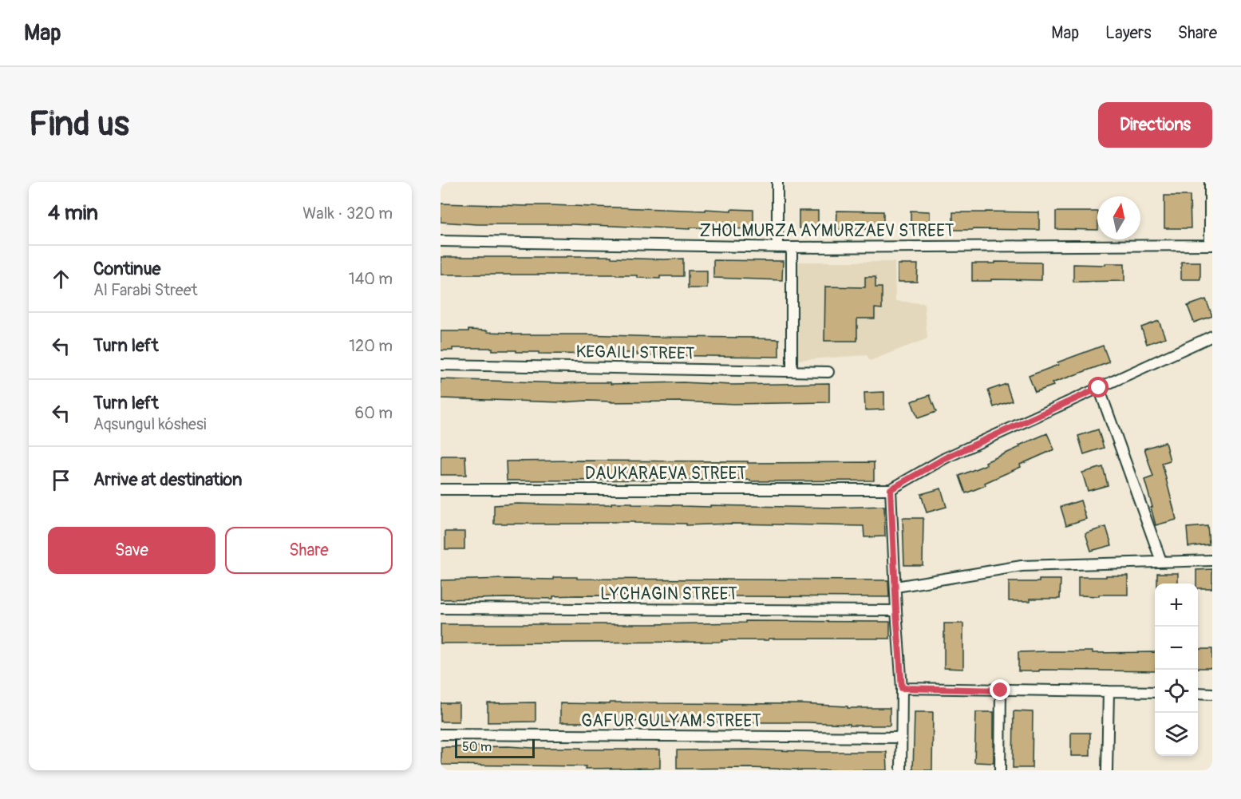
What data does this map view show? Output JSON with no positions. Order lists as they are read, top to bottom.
{
  "streets": {
    "street": [
      "ZHOLMURZA AYMURZAEV STREET",
      "KEGAILI STREET",
      "DAUKARAEVA STREET",
      "LYCHAGIN STREET",
      "GAFUR GULYAM STREET"
    ]
  },
  "scale_bar": "50 m",
  "north": "top",
  "page": {
    "header": "Map",
    "nav": ["Map", "Layers", "Share"],
    "buttons": [
      "Directions",
      ["Save", "Share"]
    ],
    "title": "Find us",
    "heading": ["4 min", "Walk · 320 m"],
    "list": [
      ["Continue", "Al Farabi Street", "140 m"],
      ["Turn left", "120 m"],
      ["Turn left", "Aqsungul kóshesi", "60 m"],
      "Arrive at destination"
    ],
    "map_buttons": ["+", "−"],
    "scale": "50 m"
  }
}
